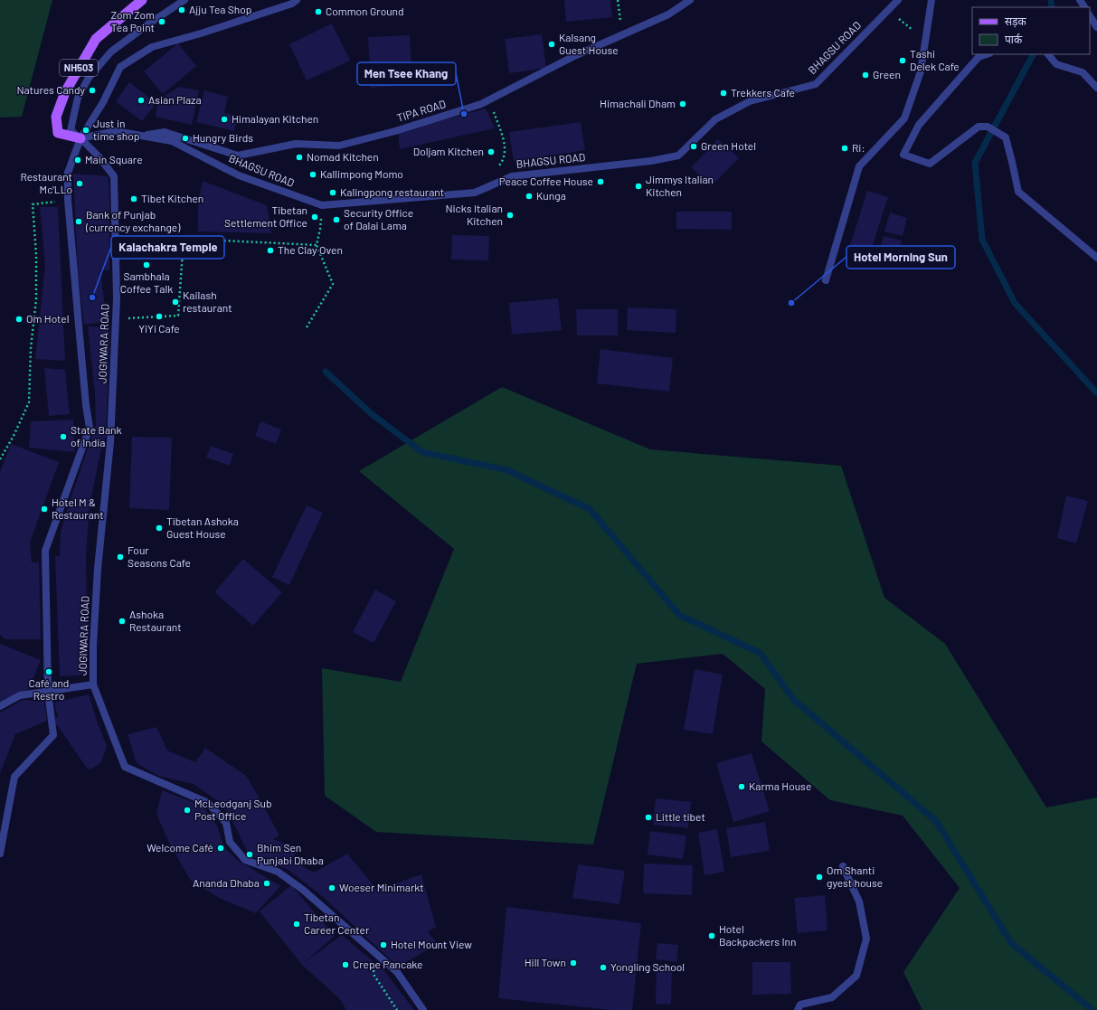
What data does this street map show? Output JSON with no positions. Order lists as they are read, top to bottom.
{
  "streets": {
    "main road": ["NH503"],
    "street": ["BHAGSU ROAD", "TIPA ROAD", "JOGIWARA ROAD"]
  },
  "crossings": [
    ["BHAGSU ROAD", "NH503"],
    ["BHAGSU ROAD", "TIPA ROAD"],
    ["BHAGSU ROAD", "JOGIWARA ROAD"],
    ["NH503", "JOGIWARA ROAD"]
  ],
  "places": [
    "Ajju Tea Shop",
    "Common Ground",
    "Zom Zom Tea Point",
    "Kalsang Guest House",
    "Tashi Delek Cafe",
    "Green",
    "Natures Candy",
    "Trekkers Cafe",
    "Asian Plaza",
    "Himachali Dham",
    "Men Tsee Khang",
    "Himalayan Kitchen",
    "Just in time shop",
    "Hungry Birds",
    "Green Hotel",
    "Ri:",
    "Doljam Kitchen",
    "Nomad Kitchen",
    "Main Square",
    "Kallimpong Momo",
    "Peace Coffee House",
    "Restaurant Mc'LLo",
    "Jimmys Italian Kitchen",
    "Kalingpong restaurant",
    "Kunga",
    "Tibet Kitchen",
    "Nicks Italian Kitchen",
    "Tibetan Settlement Office",
    "Security Office of Dalai Lama",
    "Bank of Punjab (currency exchange)",
    "The Clay Oven",
    "Sambhala Coffee Talk",
    "Kalachakra Temple",
    "Kailash restaurant",
    "Hotel Morning Sun",
    "YiYi Cafe",
    "Om Hotel",
    "State Bank of India",
    "Hotel M & Restaurant",
    "Tibetan Ashoka Guest House",
    "Four Seasons Cafe",
    "Ashoka Restaurant",
    "Café and Restro",
    "Karma House",
    "McLeodganj Sub Post Office",
    "Little tibet",
    "Welcome Café",
    "Bhim Sen Punjabi Dhaba",
    "Om Shanti gyest house",
    "Ananda Dhaba",
    "Woeser Minimarkt",
    "Tibetan Career Center",
    "Hotel Backpackers Inn",
    "Hotel Mount View",
    "Hill Town",
    "Crepe Pancake",
    "Yongling School"
  ],
  "legend": ["सड़क", "पार्क"]
}
